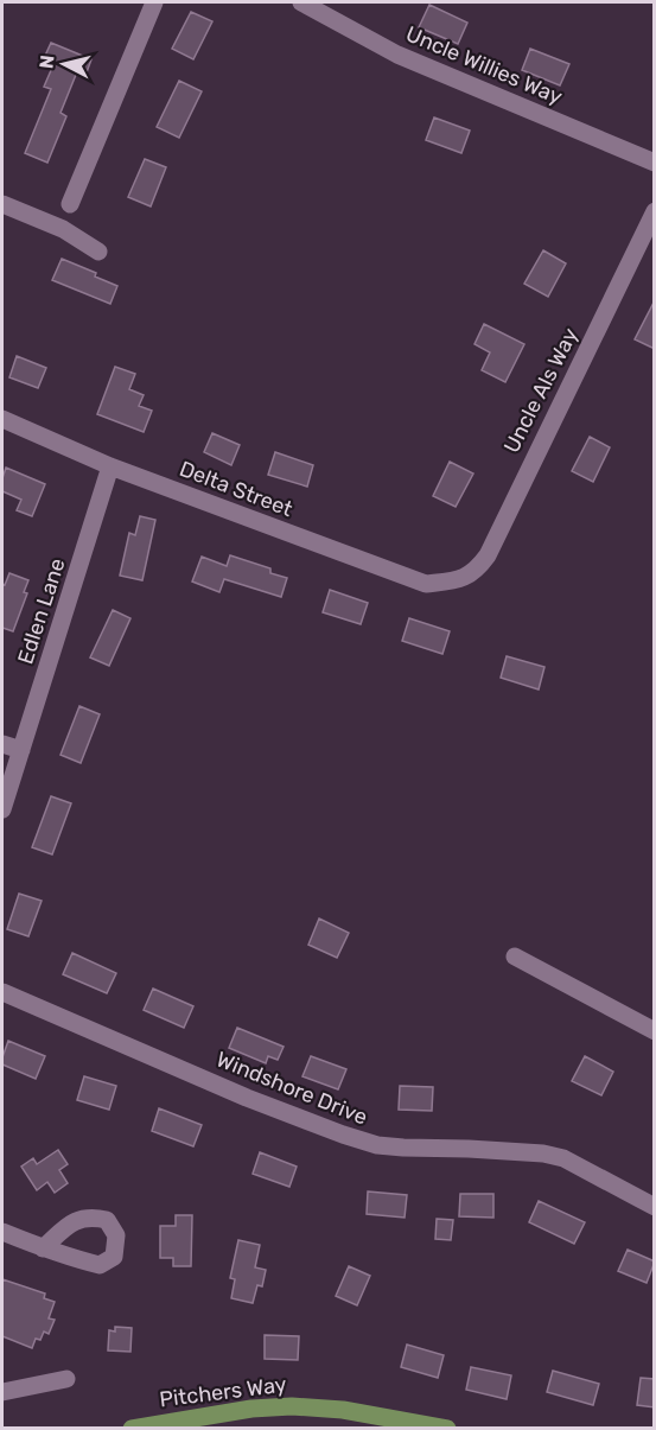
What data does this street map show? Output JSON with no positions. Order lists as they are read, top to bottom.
{
  "streets": {
    "main road": ["Pitchers Way"],
    "street": [
      "Uncle Willies Way",
      "Uncle Als Way",
      "Delta Street",
      "Edlen Lane",
      "Windshore Drive"
    ]
  },
  "crossings": [
    ["Uncle Als Way", "Delta Street"],
    ["Delta Street", "Edlen Lane"]
  ],
  "north": "left"
}
